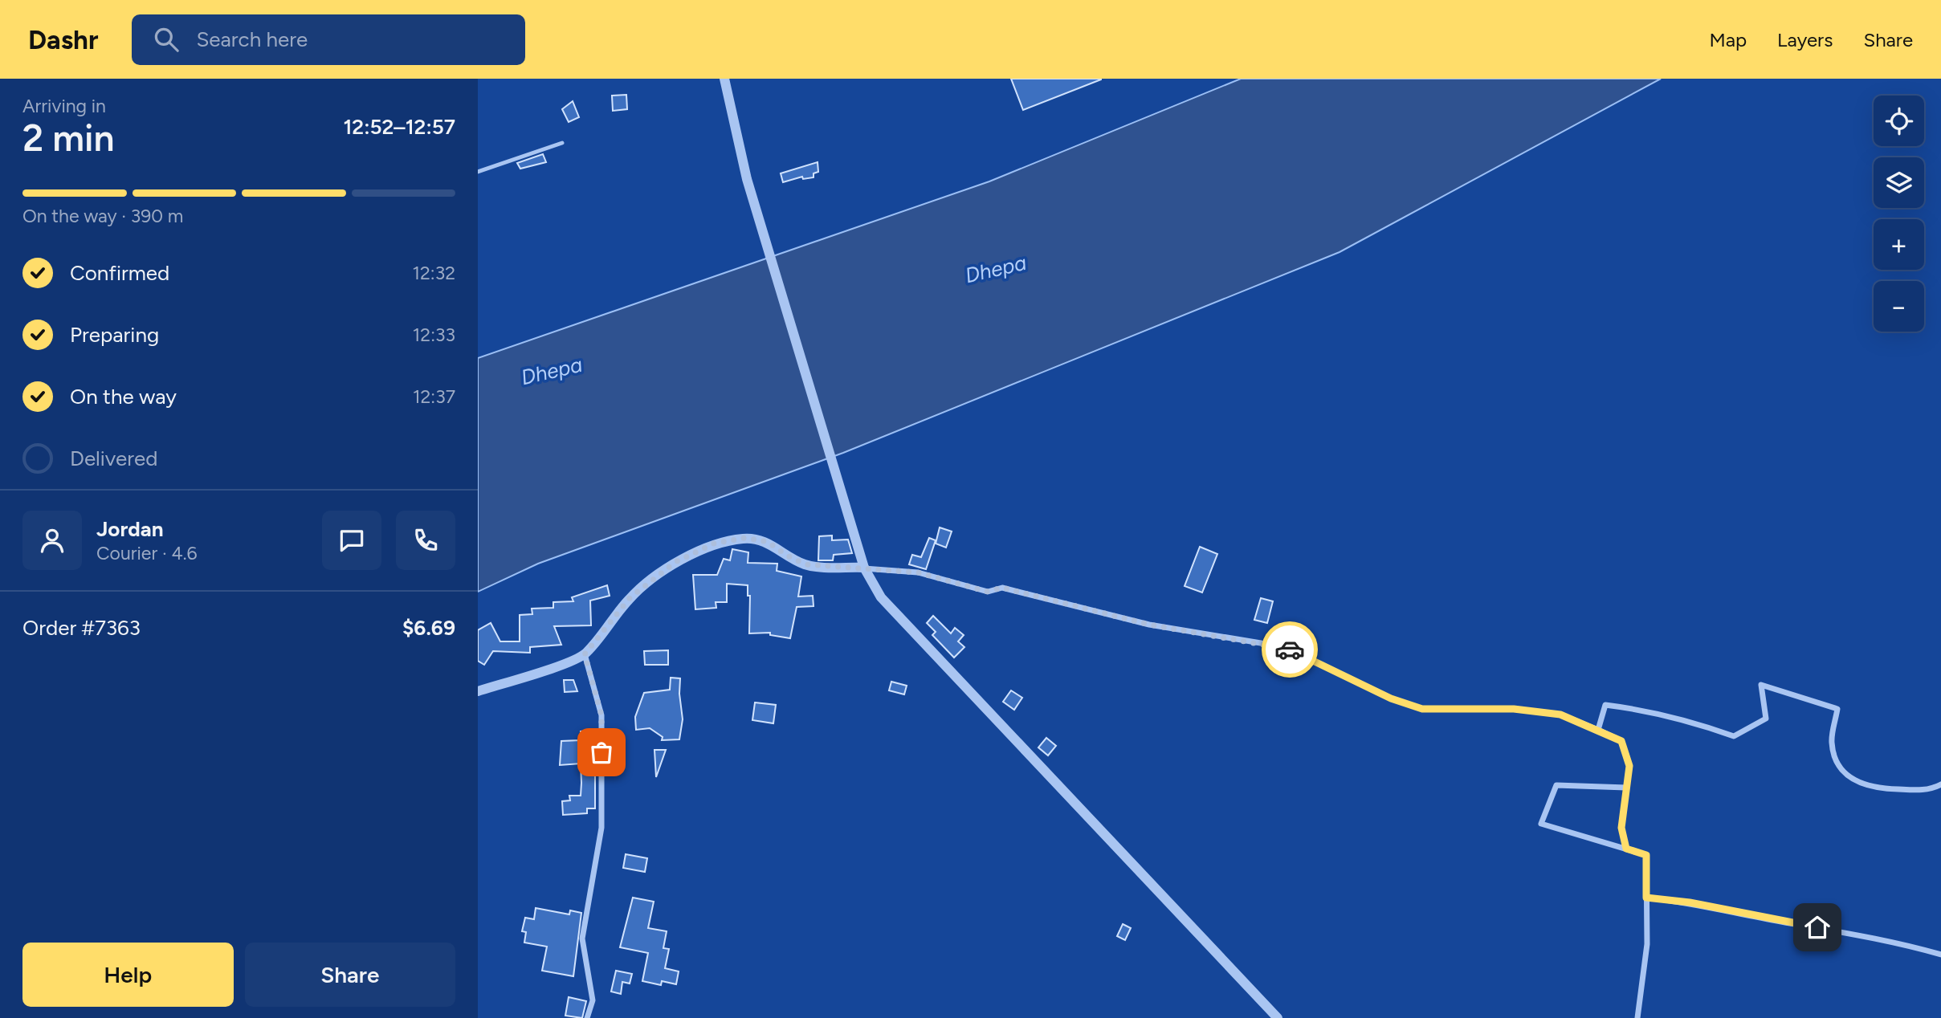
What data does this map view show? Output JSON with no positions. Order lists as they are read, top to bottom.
{
  "water": ["Dhepa"],
  "page": {
    "header": "Dashr",
    "search": "Search here",
    "nav": ["Map", "Layers", "Share"],
    "heading": ["2 min", "Arriving in", "12:52–12:57"],
    "panel": [
      "Jordan",
      "Courier · 4.6",
      "Order #7363",
      "$6.69"
    ],
    "map_buttons": ["+", "−"],
    "bar": "On the way · 390 m",
    "list": [
      ["Confirmed", "12:32"],
      ["Preparing", "12:33"],
      ["On the way", "12:37"],
      "Delivered"
    ],
    "buttons": ["Help", "Share"]
  }
}
